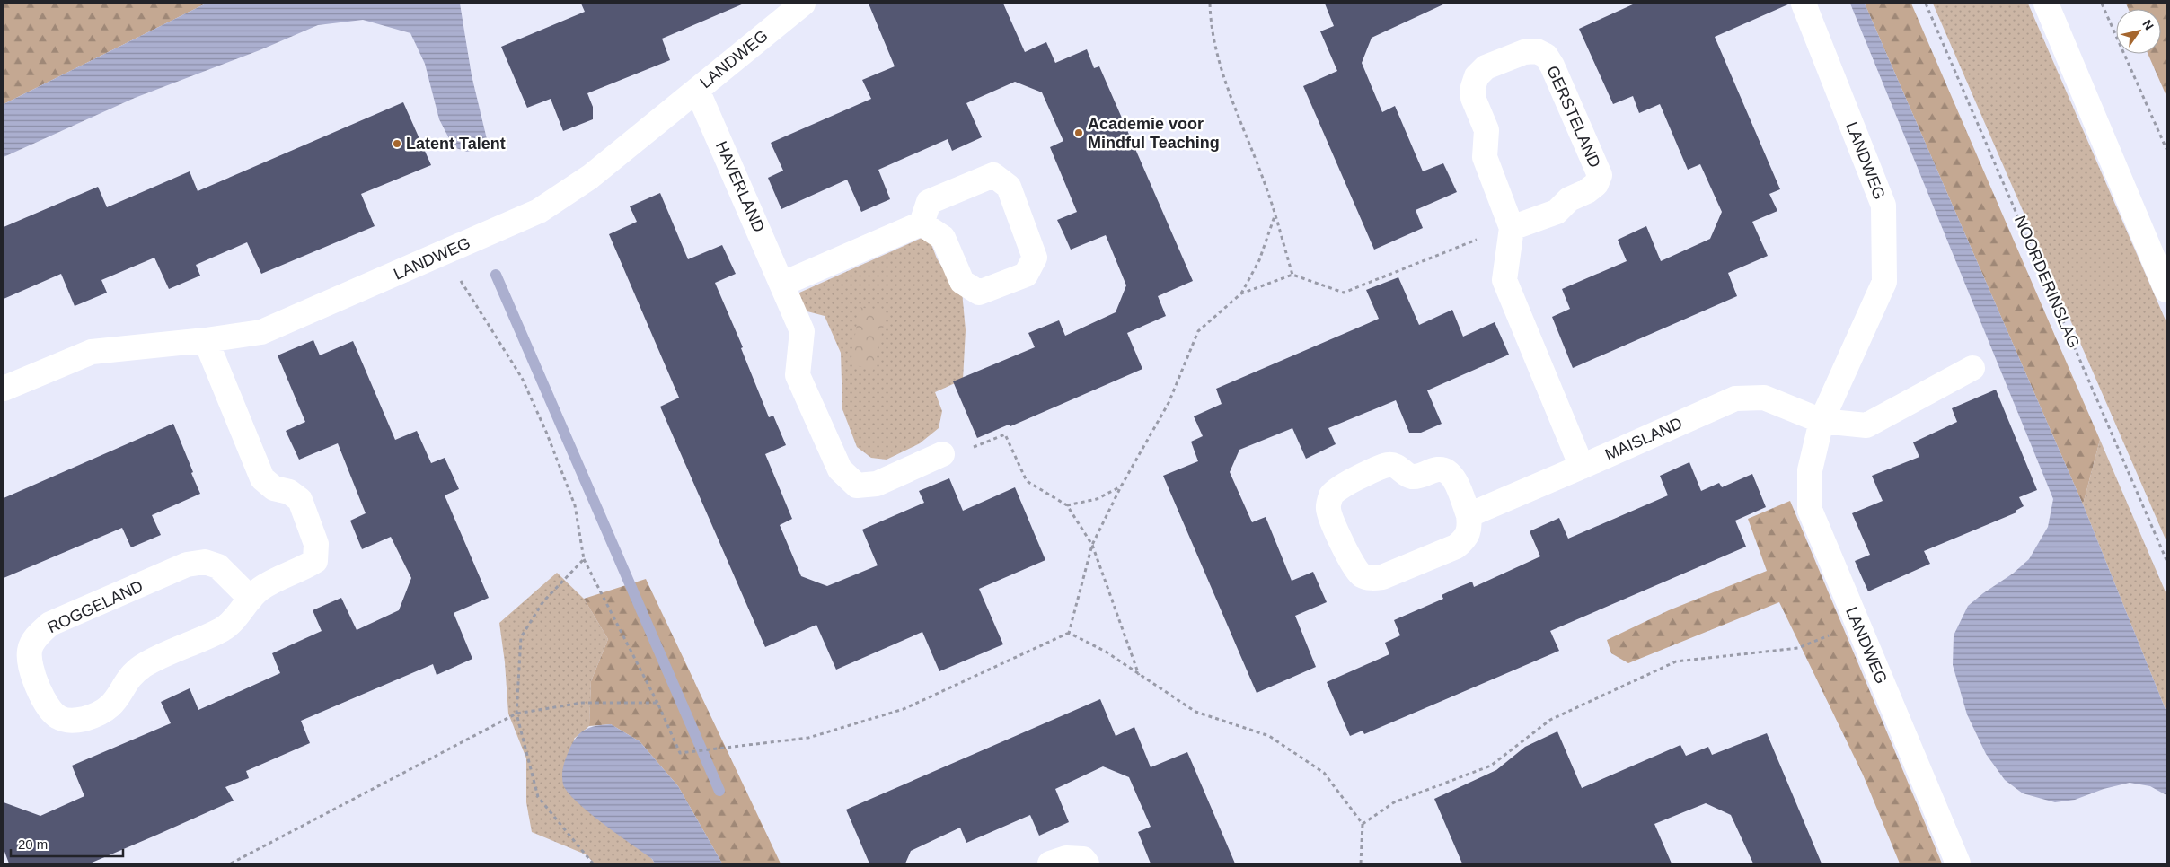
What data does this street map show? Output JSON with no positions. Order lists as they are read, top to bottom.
{
  "streets": {
    "street": [
      "LANDWEG",
      "GERSTELAND",
      "HAVERLAND",
      "MAISLAND",
      "ROGGELAND"
    ],
    "path": ["NOORDERINSLAG"]
  },
  "crossings": [
    ["LANDWEG", "HAVERLAND"],
    ["LANDWEG", "MAISLAND"],
    ["LANDWEG", "ROGGELAND"],
    ["GERSTELAND", "MAISLAND"]
  ],
  "places": ["Academie voor Mindful Teaching", "Latent Talent"],
  "scale_bar": "20 m",
  "north": "top right"
}
